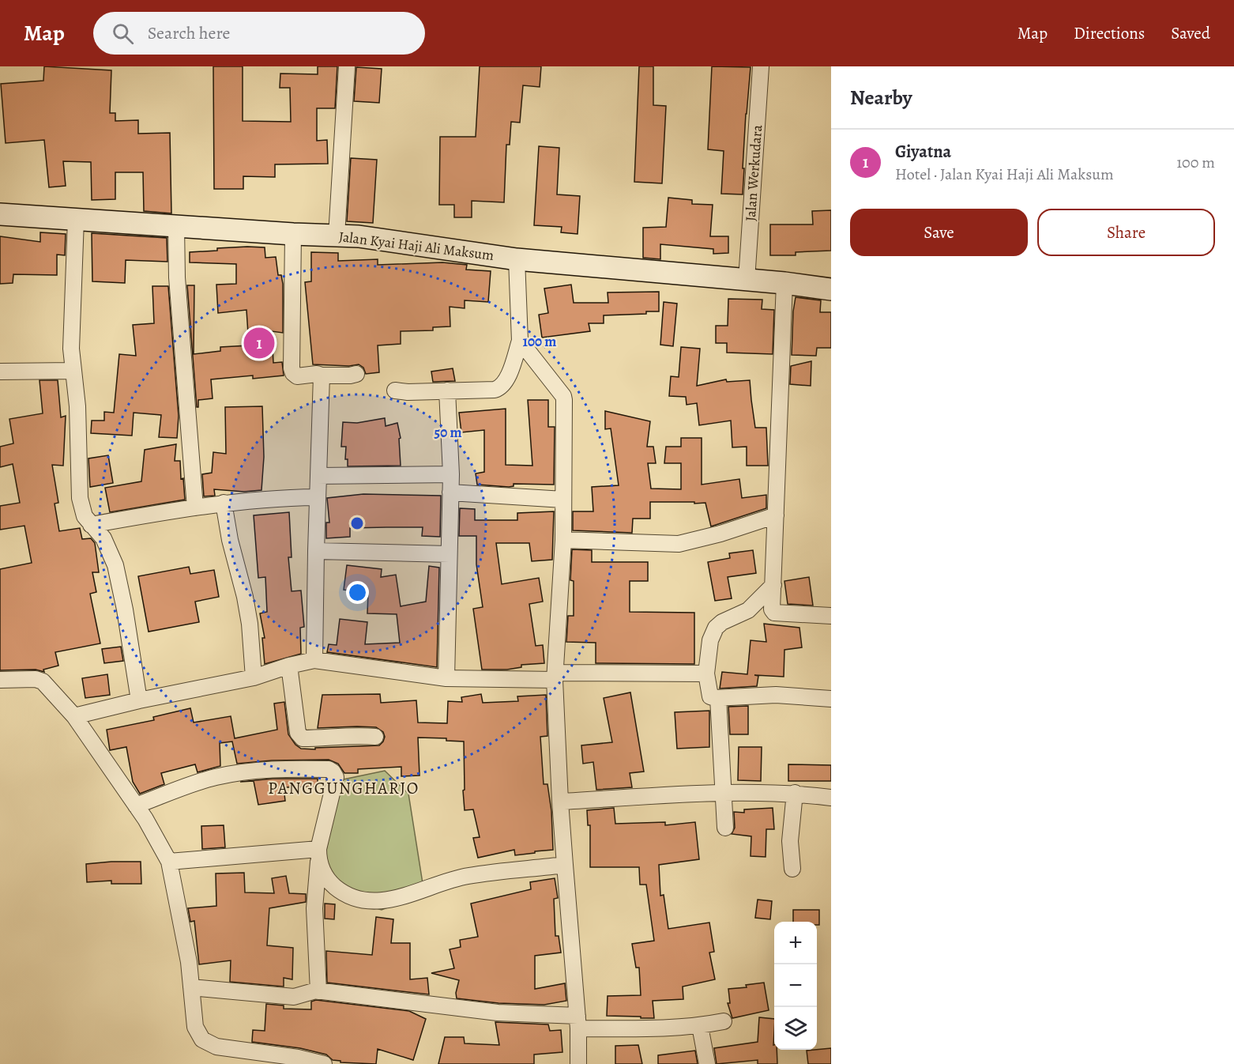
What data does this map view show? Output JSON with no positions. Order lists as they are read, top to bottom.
{
  "streets": {
    "street": ["Jalan Werkudara", "Jalan Kyai Haji Ali Maksum"]
  },
  "crossings": [
    ["Jalan Werkudara", "Jalan Kyai Haji Ali Maksum"]
  ],
  "districts": ["PANGGUNGHARJO"],
  "page": {
    "header": "Map",
    "search": "Search here",
    "nav": ["Map", "Directions", "Saved"],
    "heading": "Nearby",
    "list": [
      {
        "mark": "1",
        "name": "Giyatna",
        "note": "Hotel · Jalan Kyai Haji Ali Maksum",
        "value": "100 m"
      }
    ],
    "buttons": ["Save", "Share"],
    "pins": "1",
    "map_buttons": ["+", "−"]
  },
  "rings": ["100 m", "50 m"]
}
